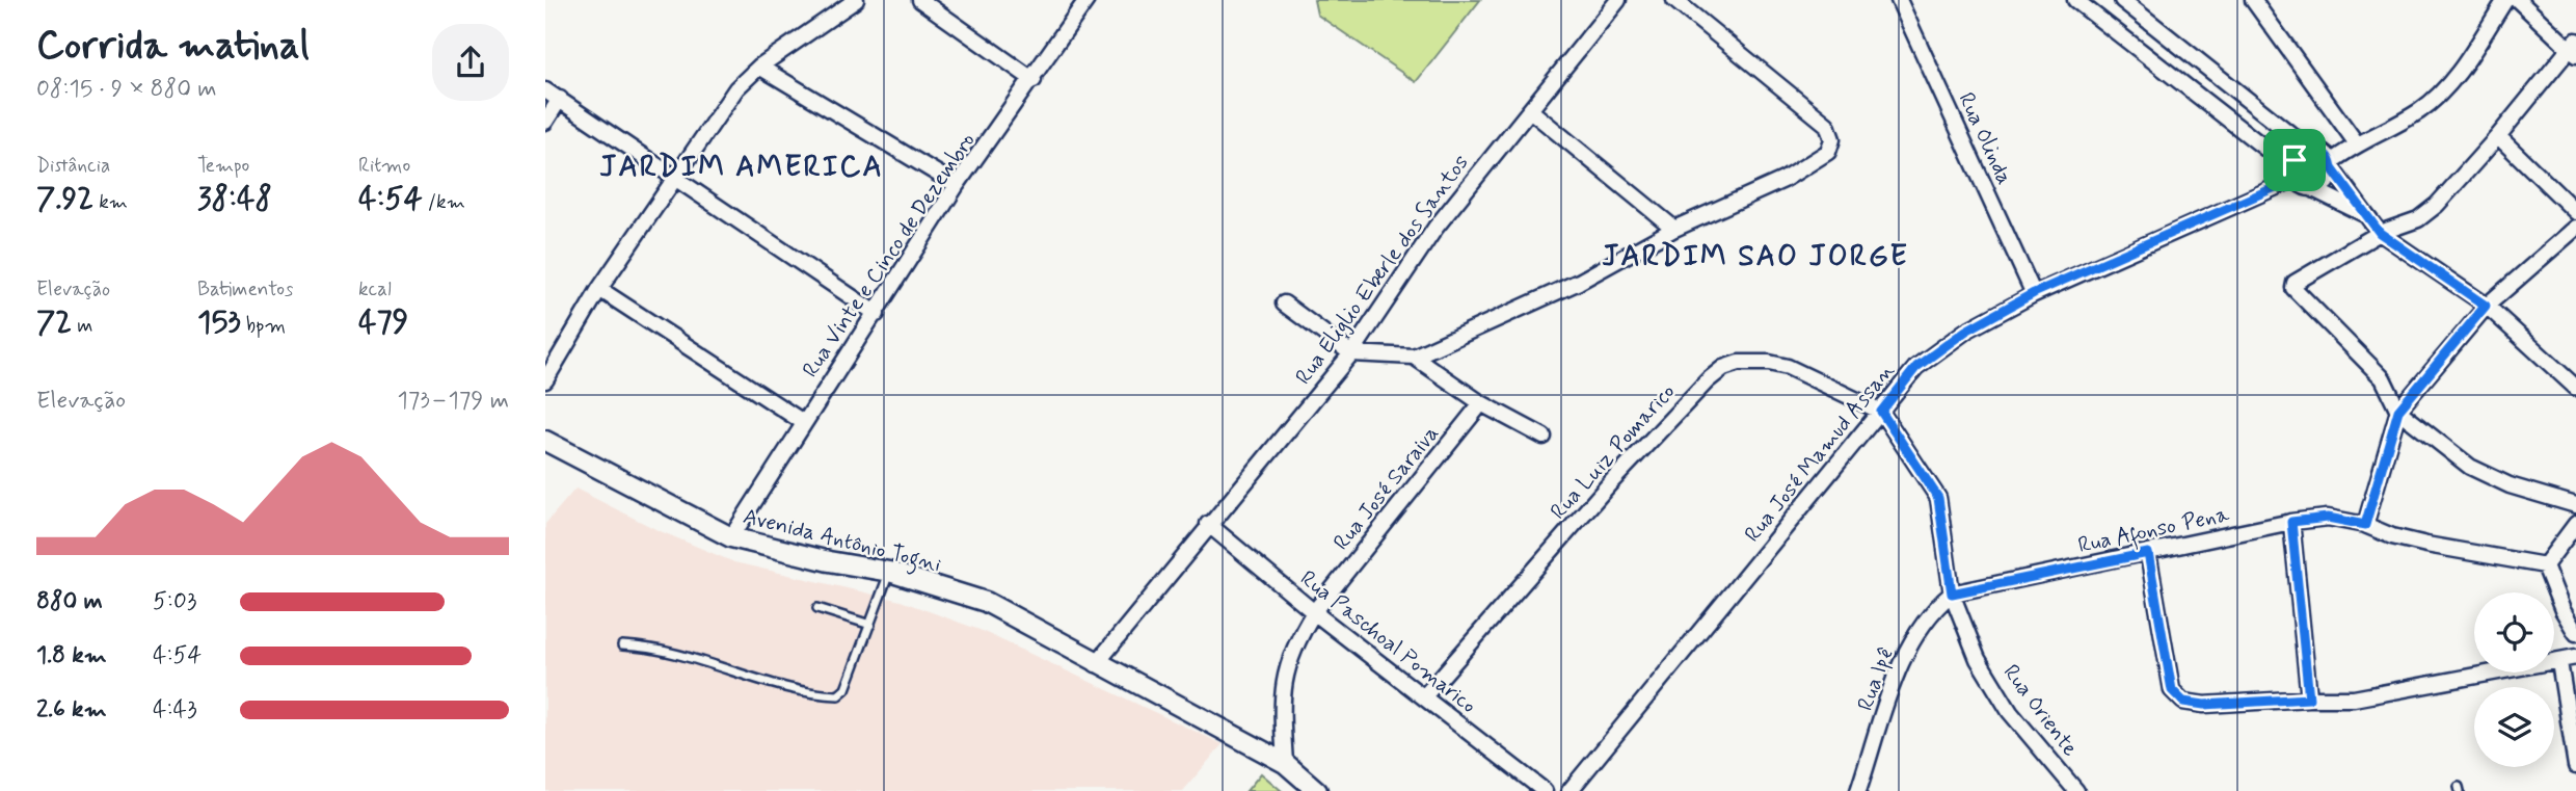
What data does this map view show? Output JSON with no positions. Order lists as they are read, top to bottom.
{
  "streets": {
    "street": [
      "Rua Olinda",
      "Rua Vinte e Cinco de Dezembro",
      "Rua Eliglio Eberle dos Santos",
      "Rua Luiz Pomarico",
      "Rua José Mamud Assan",
      "Rua José Saraiva",
      "Rua Afonso Pena",
      "Avenida Antônio Togni",
      "Rua Paschoal Pomarico",
      "Rua Ipê",
      "Rua Oriente"
    ]
  },
  "crossings": [
    ["Rua Olinda", "Rua José Mamud Assan"],
    ["Rua Vinte e Cinco de Dezembro", "Avenida Antônio Togni"],
    ["Rua Eliglio Eberle dos Santos", "Avenida Antônio Togni"],
    ["Rua Eliglio Eberle dos Santos", "Rua Paschoal Pomarico"],
    ["Rua Luiz Pomarico", "Rua José Mamud Assan"],
    ["Rua Luiz Pomarico", "Rua Paschoal Pomarico"],
    ["Rua Luiz Pomarico", "Rua Oriente"],
    ["Rua José Mamud Assan", "Rua Oriente"],
    ["Rua José Saraiva", "Avenida Antônio Togni"],
    ["Rua José Saraiva", "Rua Paschoal Pomarico"],
    ["Rua Afonso Pena", "Rua Ipê"],
    ["Rua Afonso Pena", "Rua Oriente"],
    ["Rua Ipê", "Rua Oriente"]
  ],
  "districts": ["JARDIM AMERICA", "JARDIM SAO JORGE"],
  "page": {
    "heading": ["Corrida matinal", "08:15 · 9 × 880 m"],
    "stats": [
      ["Distância", "7.92 km"],
      ["Tempo", "38:48"],
      ["Ritmo", "4:54 /km"],
      ["Elevação", "72 m"],
      ["Batimentos", "153 bpm"],
      ["kcal", "479"]
    ],
    "chart": ["Elevação", "173–179 m"],
    "list": [
      {
        "name": "880 m",
        "note": "5:03"
      },
      {
        "name": "1.8 km",
        "note": "4:54"
      },
      {
        "name": "2.6 km",
        "note": "4:43"
      }
    ]
  }
}
